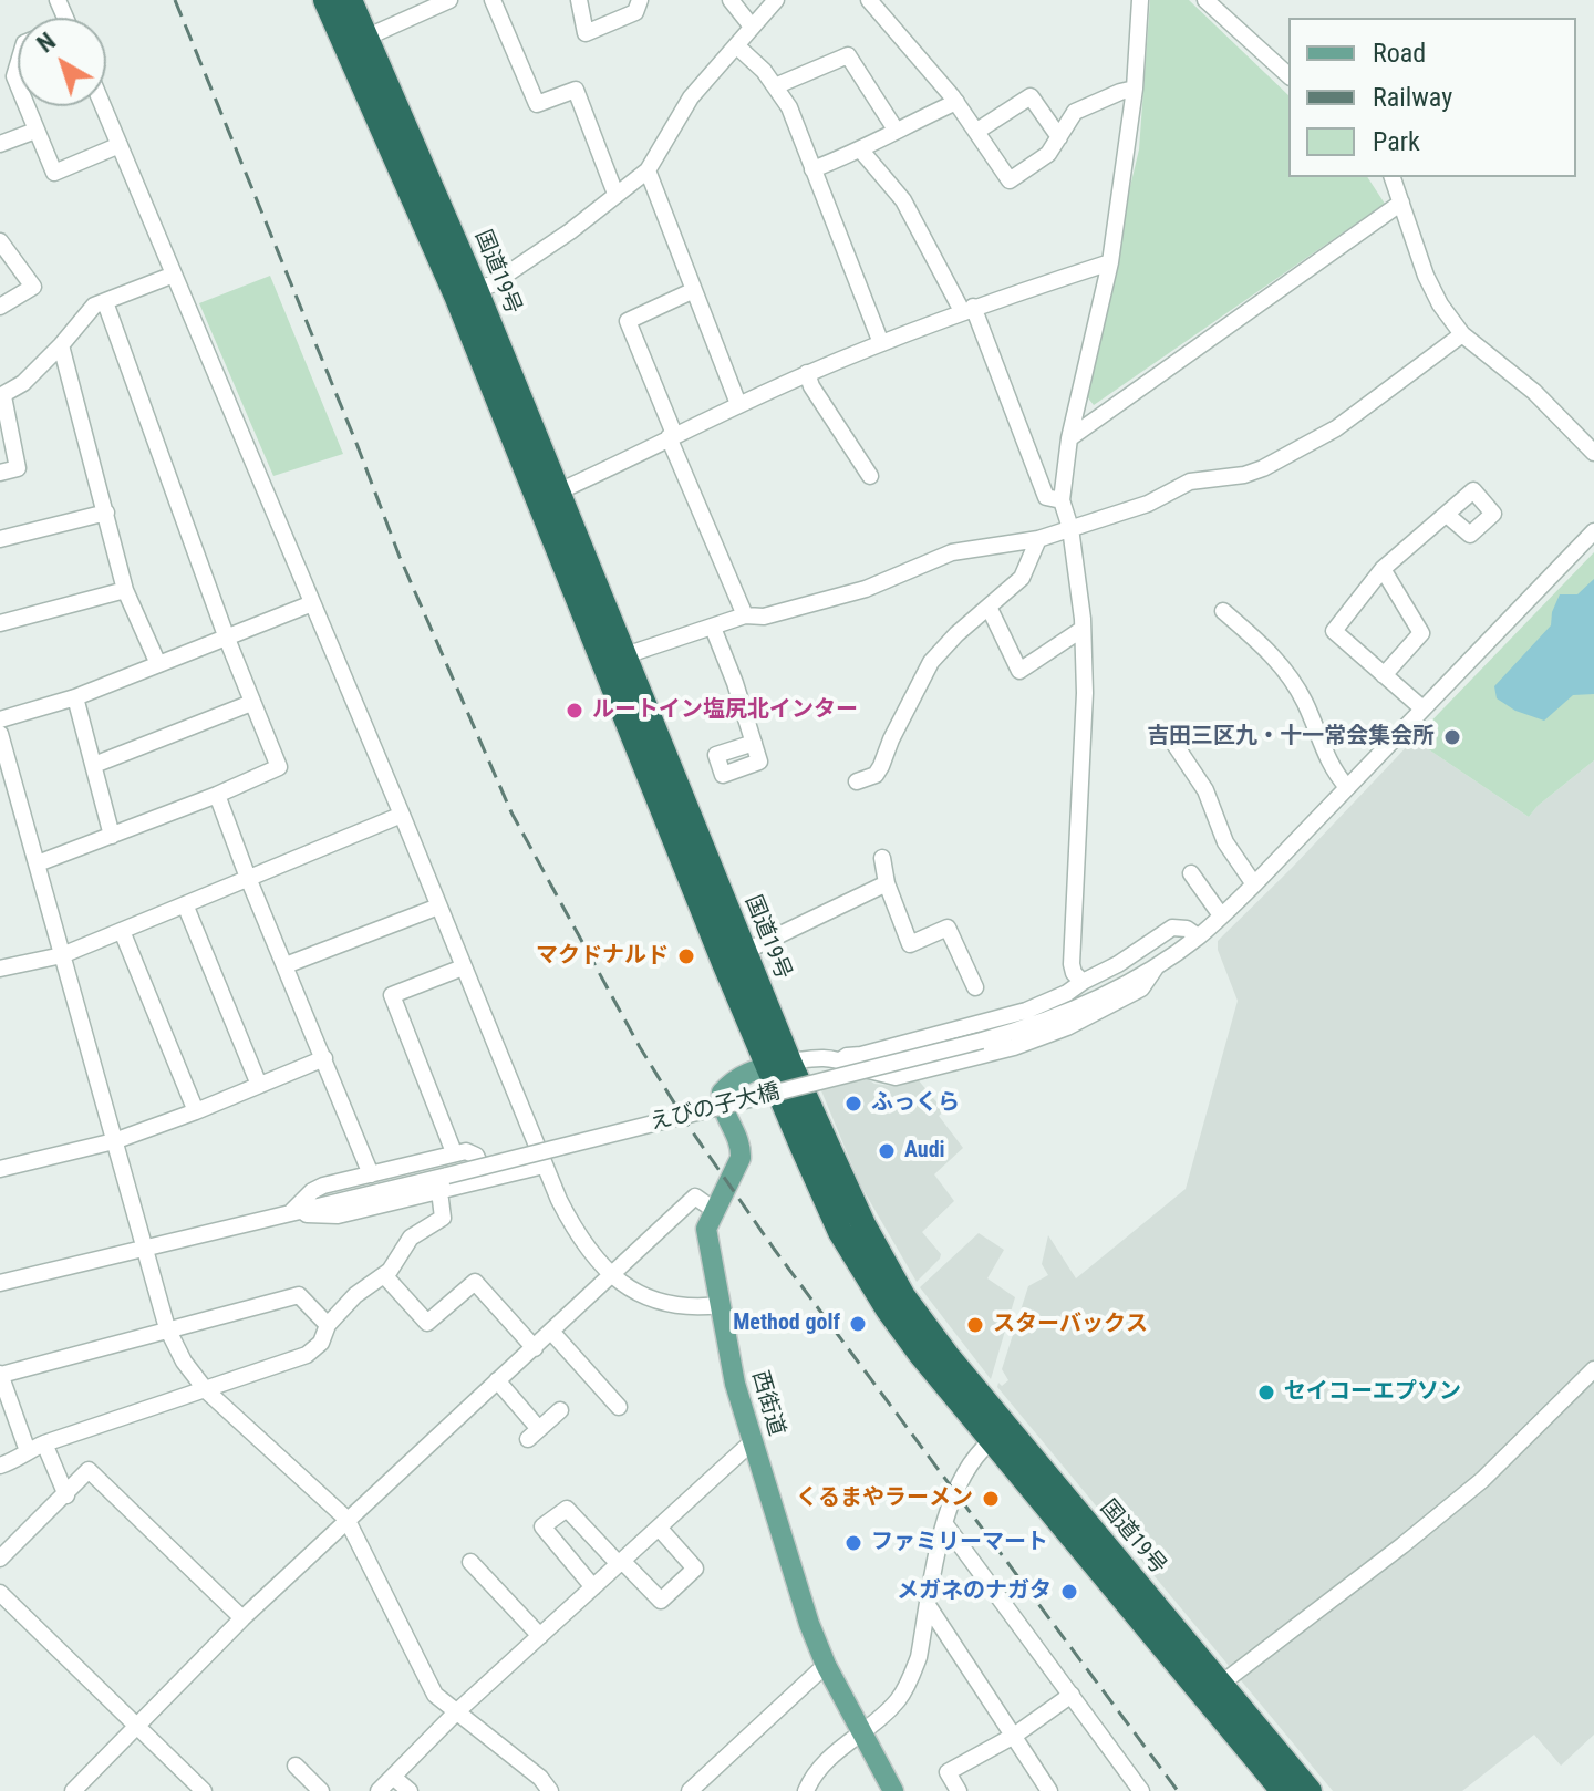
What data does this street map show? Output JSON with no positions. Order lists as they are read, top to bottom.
{
  "streets": {
    "highway": ["国道19号"],
    "main road": ["西街道"],
    "street": ["えびの子大橋"]
  },
  "crossings": [
    ["国道19号", "西街道"]
  ],
  "places": [
    "ルートイン塩尻北インター",
    "吉田三区九・十一常会集会所",
    "マクドナルド",
    "ふっくら",
    "Audi",
    "Method golf",
    "スターバックス",
    "セイコーエプソン",
    "くるまやラーメン",
    "ファミリーマート",
    "メガネのナガタ"
  ],
  "legend": ["Road", "Railway", "Park"],
  "north": "top left"
}
